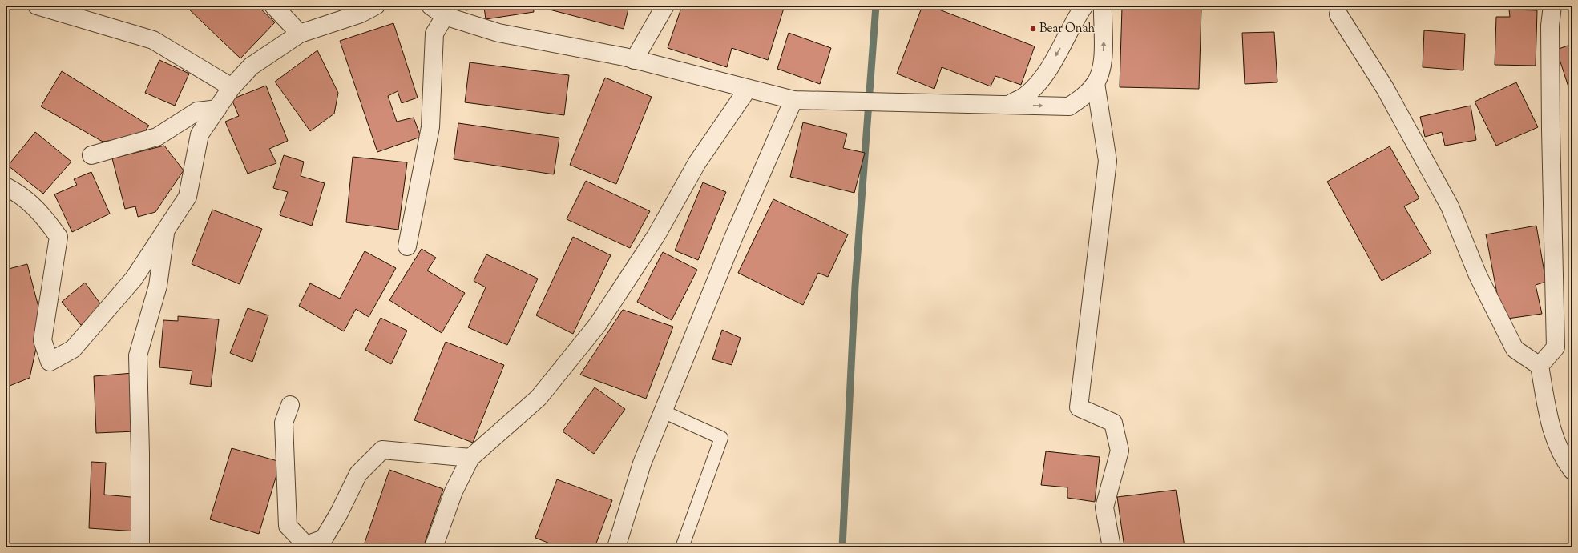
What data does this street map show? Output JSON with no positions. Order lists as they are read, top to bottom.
{
  "places": ["Bear Onah"]
}
